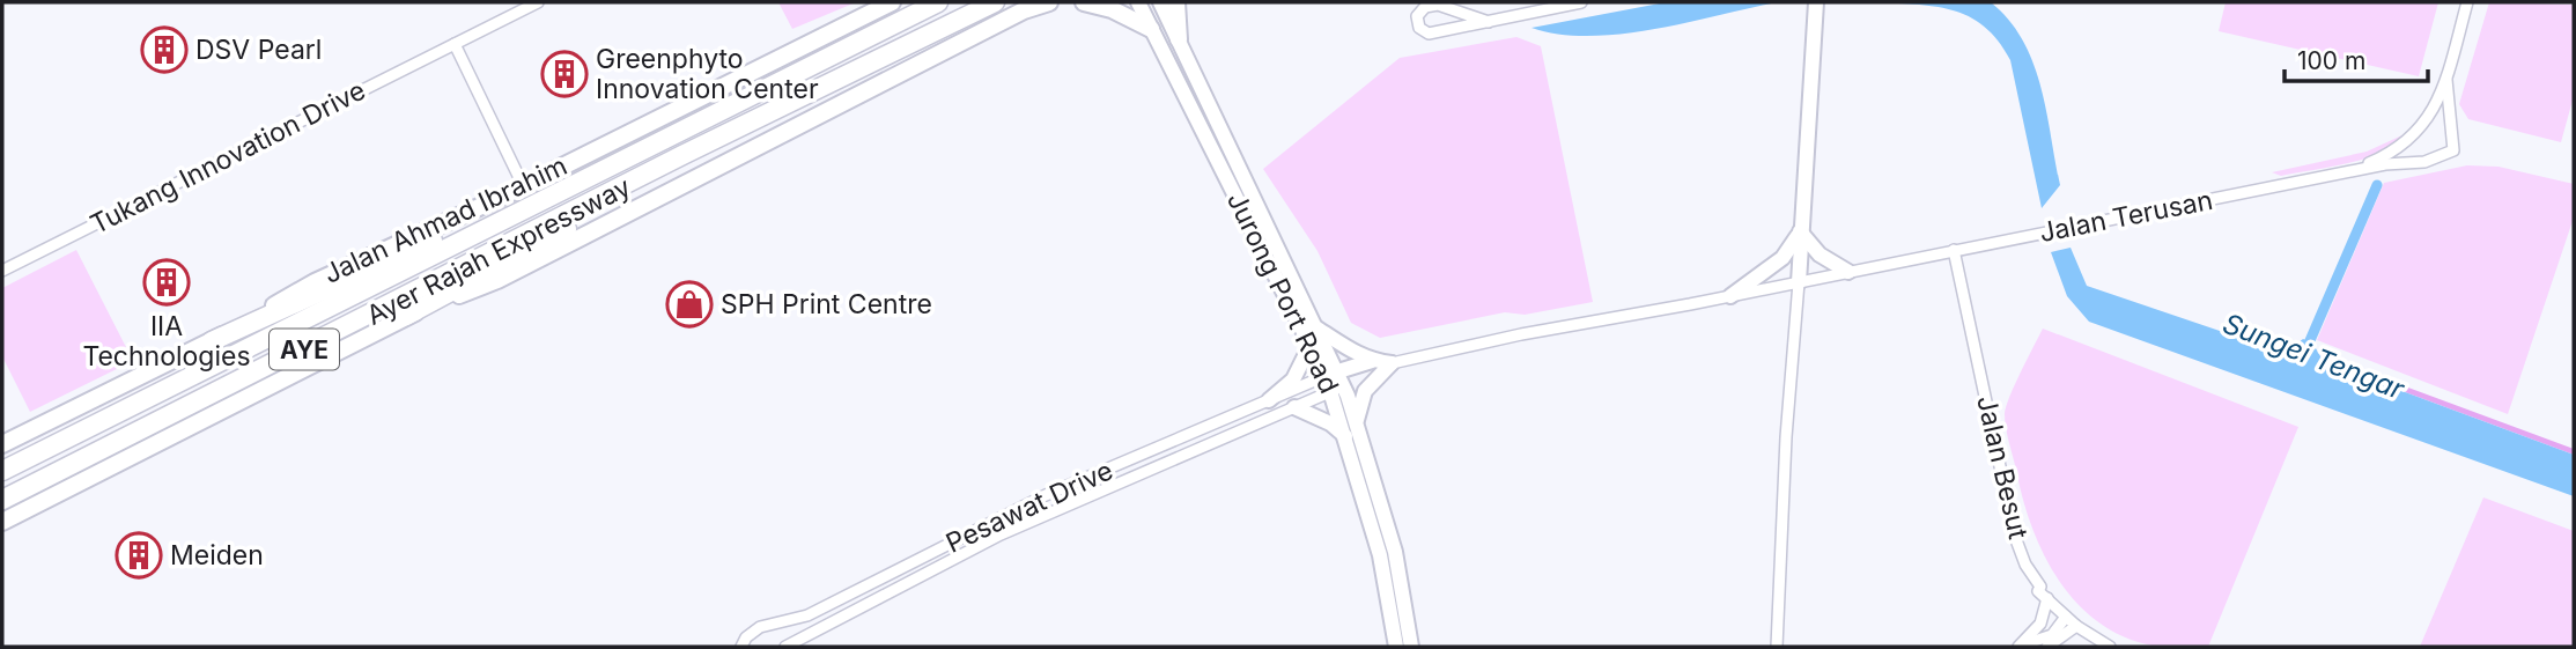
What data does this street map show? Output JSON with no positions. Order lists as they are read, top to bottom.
{
  "streets": {
    "highway": ["Ayer Rajah Expressway", "AYE"],
    "main road": ["Jalan Ahmad Ibrahim", "Jurong Port Road"],
    "street": [
      "Tukang Innovation Drive",
      "Jalan Terusan",
      "Jalan Besut",
      "Pesawat Drive"
    ]
  },
  "crossings": [
    ["Jalan Terusan", "Jalan Besut"],
    ["Jurong Port Road", "Pesawat Drive"]
  ],
  "water": ["Sungei Tengar"],
  "places": {
    "building": [
      "DSV Pearl",
      "Greenphyto Innovation Center",
      "IIA Technologies",
      "Meiden"
    ],
    "shop": ["SPH Print Centre"]
  },
  "scale_bar": "100 m"
}
